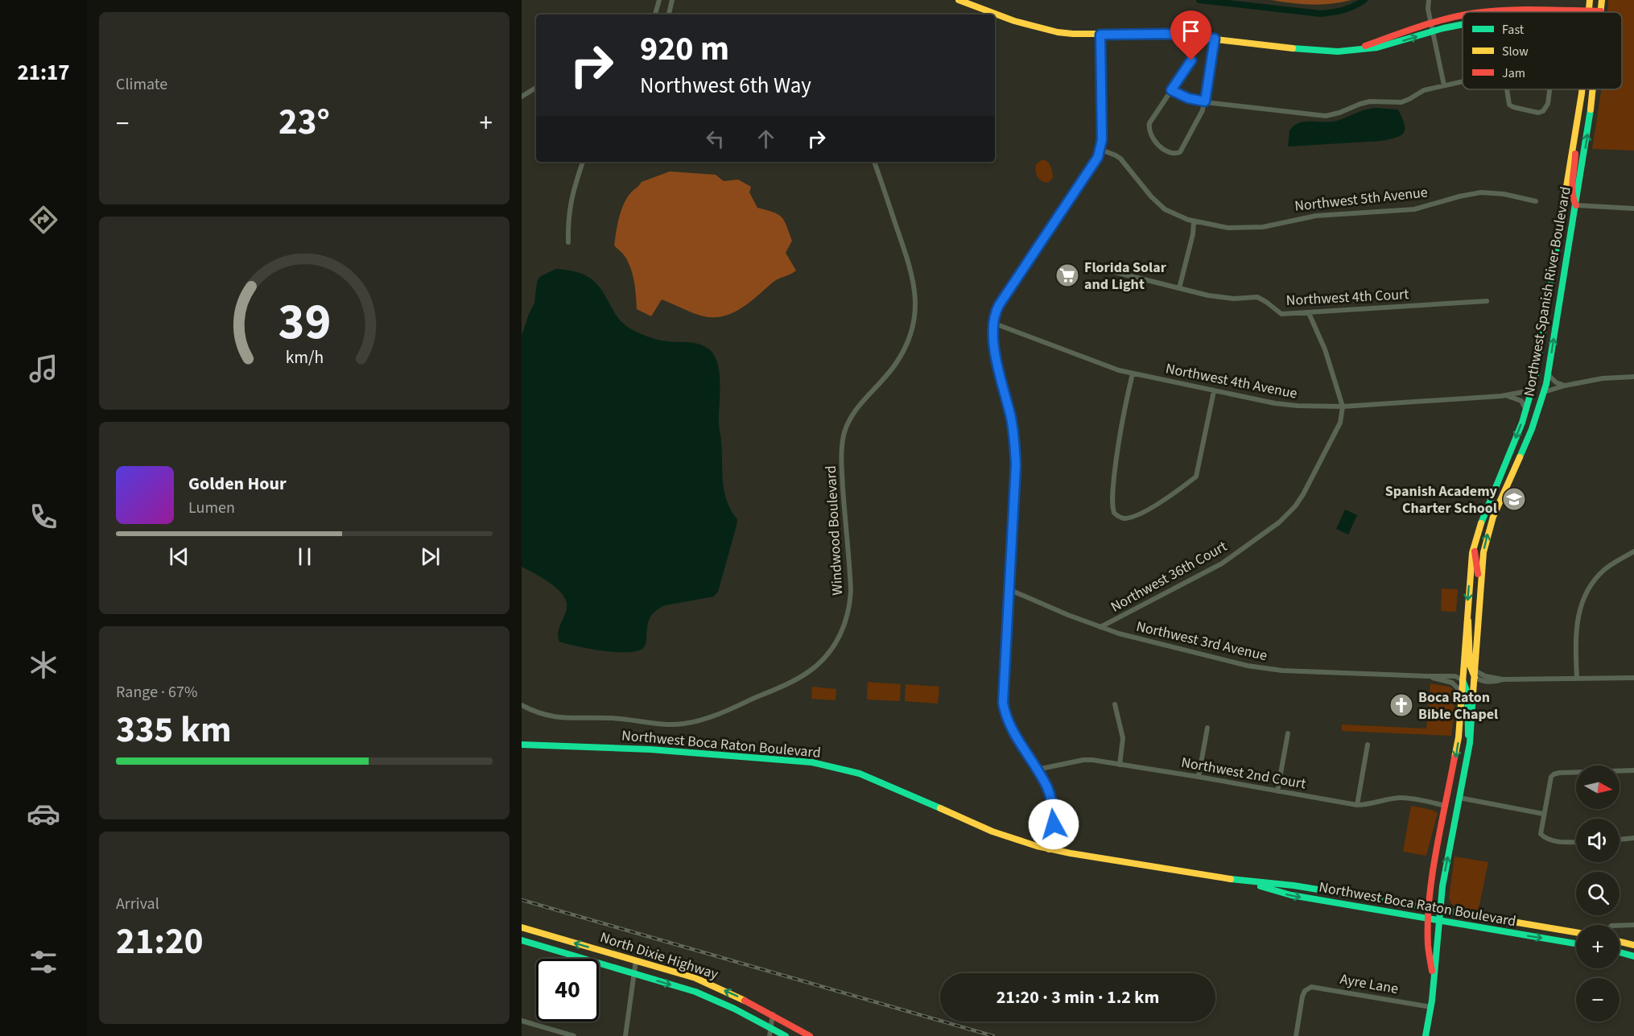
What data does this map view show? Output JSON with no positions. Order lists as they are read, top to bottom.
{
  "streets": {
    "street": [
      "Northwest 5th Avenue",
      "Northwest Spanish River Boulevard",
      "Northwest 4th Court",
      "Northwest 4th Avenue",
      "Windwood Boulevard",
      "Northwest 36th Court",
      "Northwest 3rd Avenue",
      "Northwest Boca Raton Boulevard",
      "Northwest 2nd Court",
      "North Dixie Highway",
      "Ayre Lane"
    ]
  },
  "crossings": [
    ["Northwest Spanish River Boulevard", "Northwest 4th Avenue"],
    ["Northwest Spanish River Boulevard", "Northwest 3rd Avenue"],
    ["Northwest Spanish River Boulevard", "Northwest Boca Raton Boulevard"],
    ["Northwest Spanish River Boulevard", "Northwest 2nd Court"],
    ["Northwest Spanish River Boulevard", "Ayre Lane"],
    ["Northwest 4th Avenue", "Northwest 36th Court"],
    ["Northwest 36th Court", "Northwest 3rd Avenue"]
  ],
  "places": {
    "supermarket": ["Florida Solar and Light"],
    "school or university": ["Spanish Academy Charter School"],
    "church": ["Boca Raton Bible Chapel"]
  },
  "legend": ["Fast", "Slow", "Jam"],
  "north": "right",
  "page": {
    "tabs": "21:17",
    "tile": [
      "Climate",
      ["Range · 67%", "335 km"],
      ["Arrival", "21:20"]
    ],
    "turn": ["920 m", "Northwest 6th Way"],
    "heat": ["−", "23°", "+"],
    "song": ["Golden Hour", "Lumen"],
    "map_buttons": ["+", "−"],
    "limit": "40",
    "trip": "21:20 · 3 min · 1.2 km",
    "gauge": ["39", "km/h"]
  }
}
